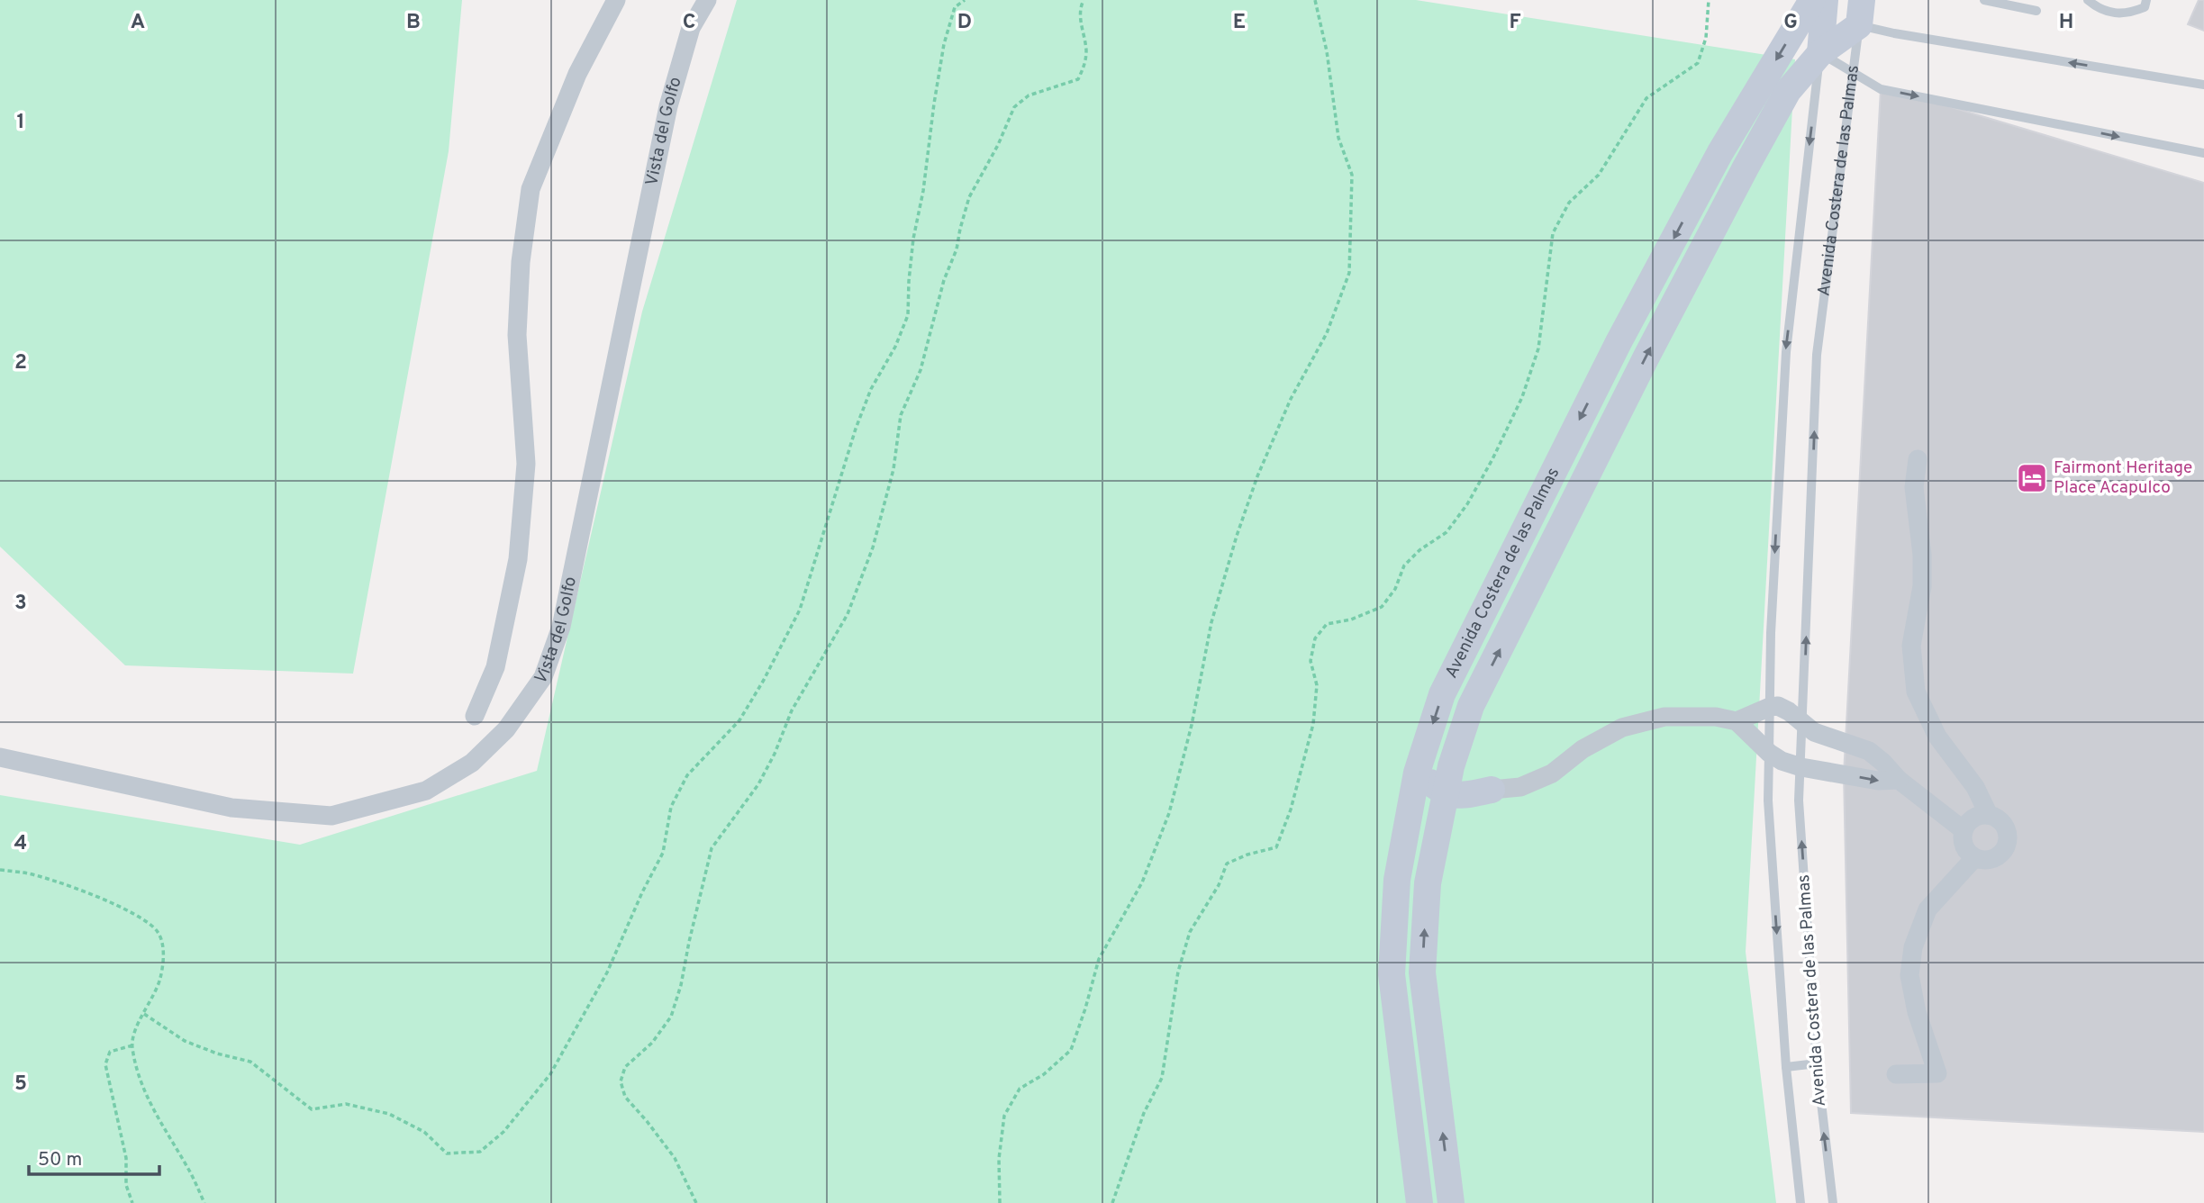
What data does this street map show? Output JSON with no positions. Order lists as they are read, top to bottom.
{
  "streets": {
    "main road": ["Avenida Costera de las Palmas"],
    "street": ["Vista del Golfo"]
  },
  "places": {
    "hotel": ["Fairmont Heritage Place Acapulco"]
  },
  "scale_bar": "50 m",
  "grid": {
    "columns": [
      "A",
      "B",
      "C",
      "D",
      "E",
      "F",
      "G",
      "H"
    ],
    "rows": [
      "1",
      "2",
      "3",
      "4",
      "5"
    ]
  }
}
